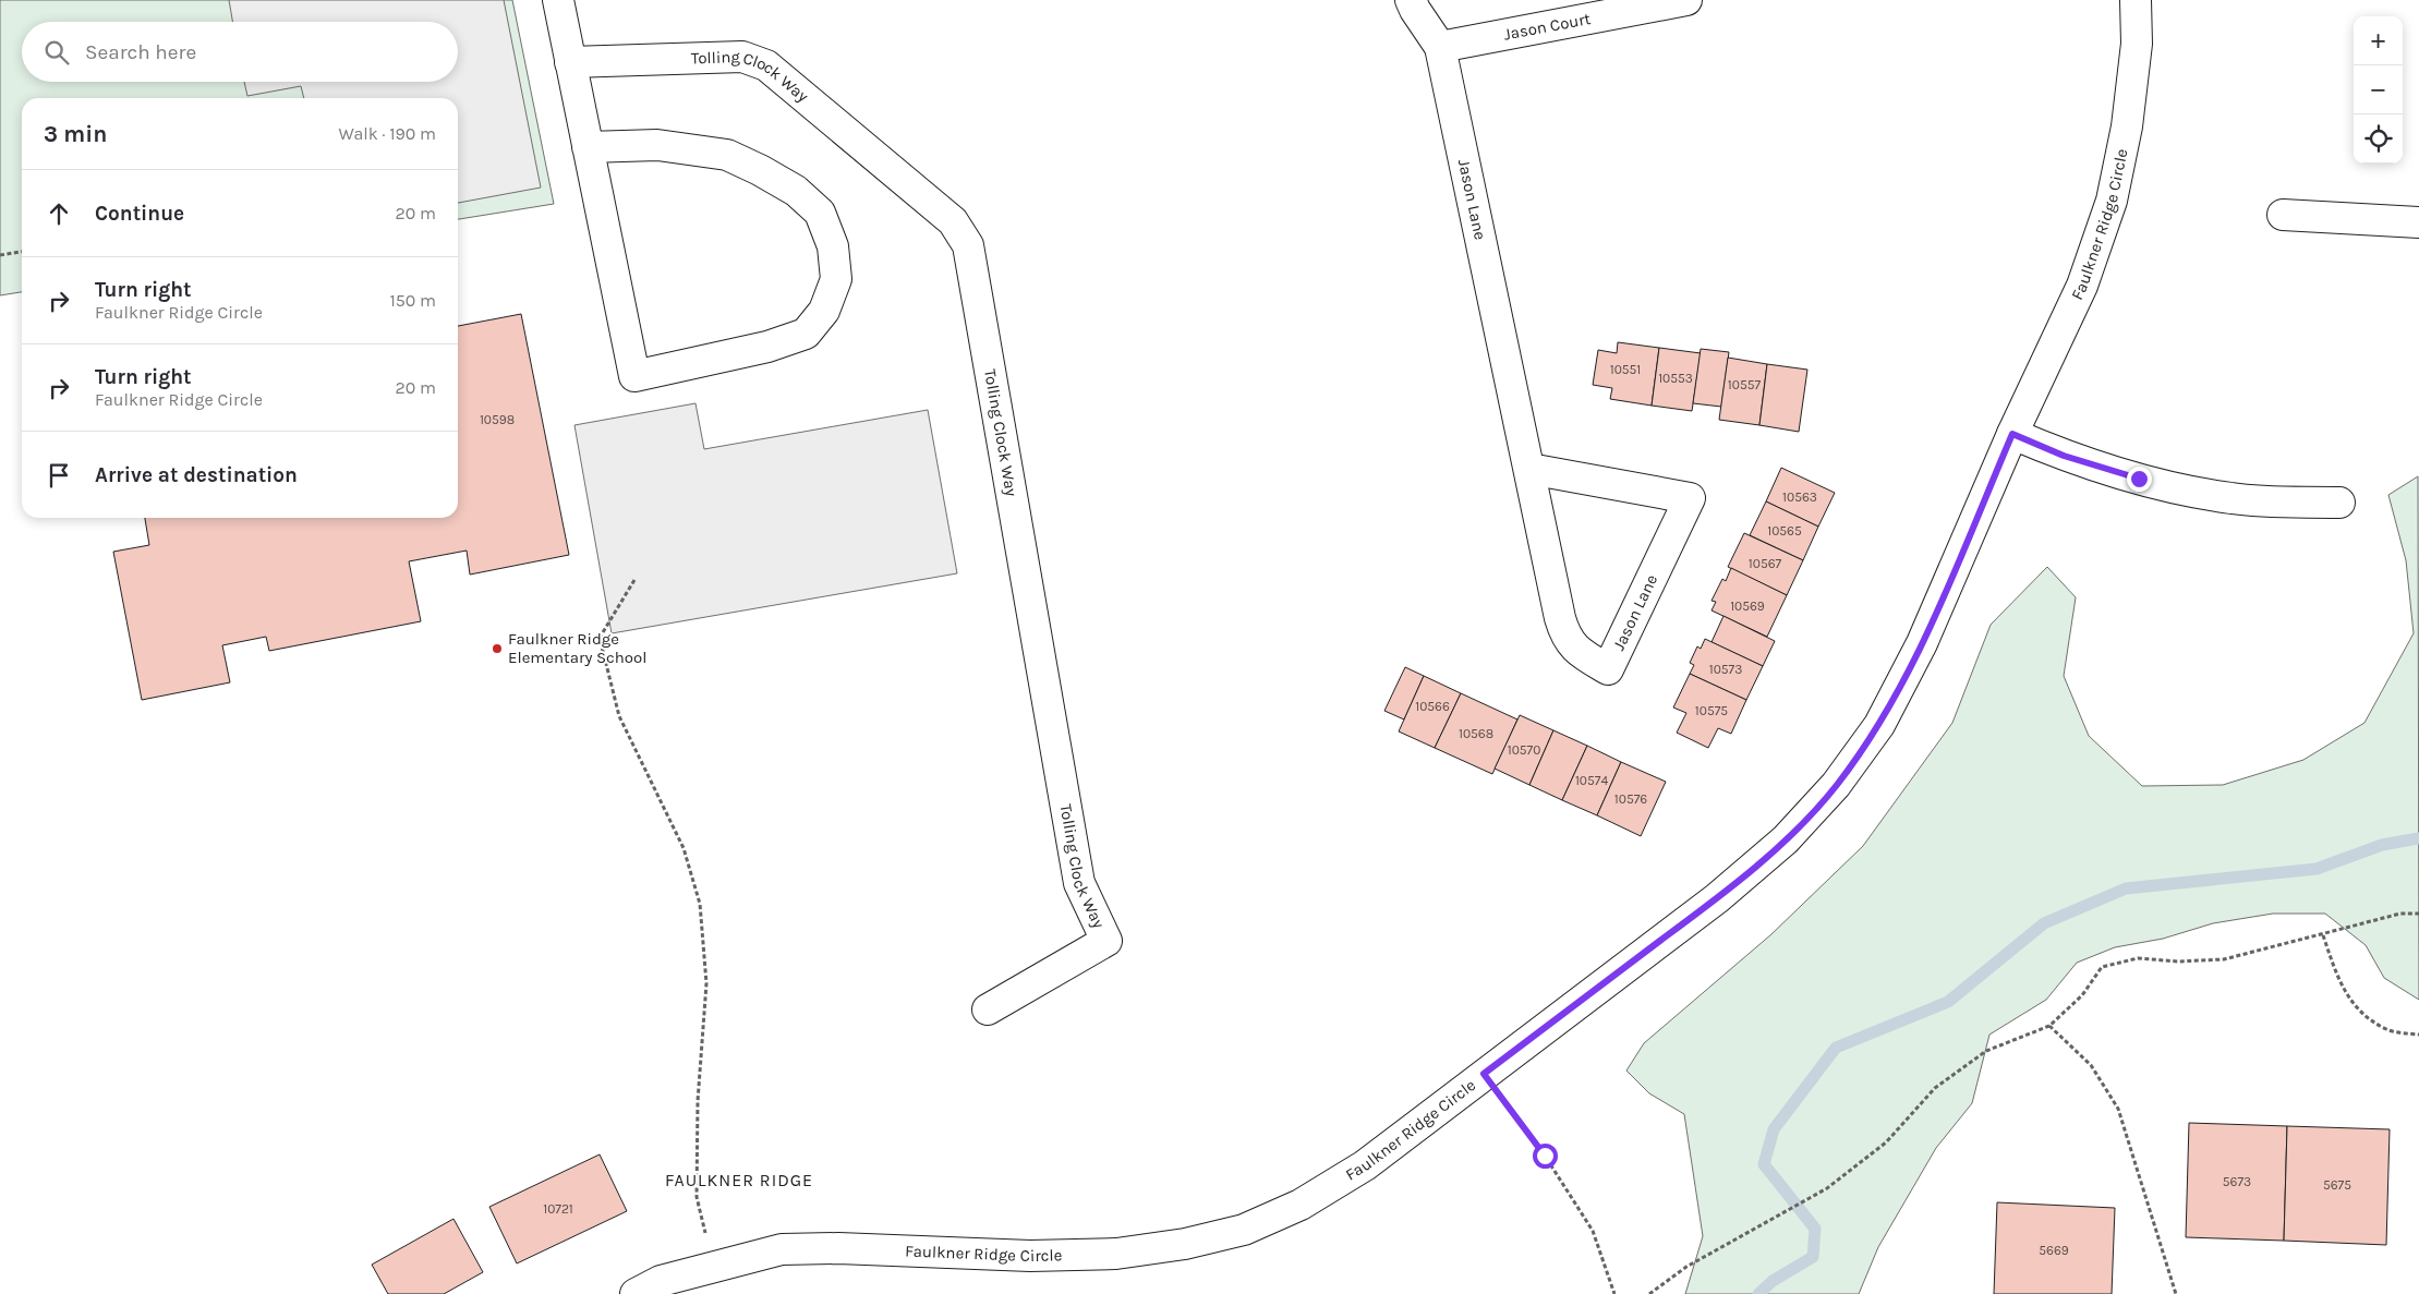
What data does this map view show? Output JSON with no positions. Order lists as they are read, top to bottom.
{
  "streets": {
    "street": [
      "Jason Court",
      "Tolling Clock Way",
      "Jason Lane",
      "Faulkner Ridge Circle"
    ]
  },
  "crossings": [
    ["Jason Court", "Jason Lane"]
  ],
  "districts": ["FAULKNER RIDGE"],
  "places": ["Faulkner Ridge Elementary School"],
  "house_numbers": [
    "10551",
    "10553",
    "10557",
    "10598",
    "10563",
    "10565",
    "10567",
    "10569",
    "10573",
    "10566",
    "10575",
    "10568",
    "10570",
    "10574",
    "10576",
    "5673",
    "5675",
    "10721",
    "5669"
  ],
  "page": {
    "map_buttons": ["+", "−"],
    "search": "Search here",
    "heading": ["3 min", "Walk · 190 m"],
    "list": [
      ["Continue", "20 m"],
      ["Turn right", "Faulkner Ridge Circle", "150 m"],
      ["Turn right", "Faulkner Ridge Circle", "20 m"],
      "Arrive at destination"
    ]
  }
}
